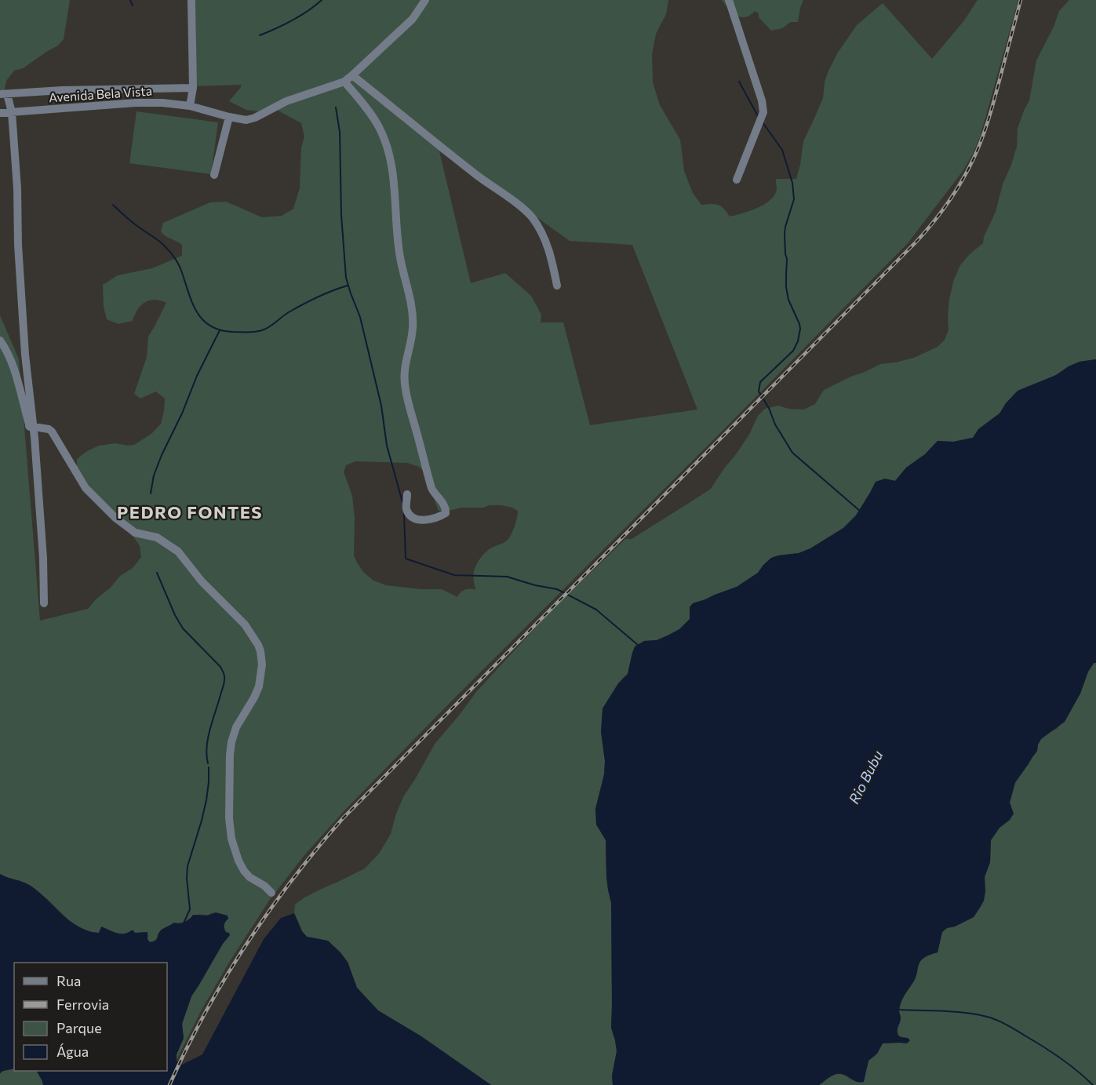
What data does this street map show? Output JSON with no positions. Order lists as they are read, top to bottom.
{
  "streets": {
    "street": ["Avenida Bela Vista"]
  },
  "districts": ["PEDRO FONTES"],
  "water": ["Rio Bubu"],
  "legend": [
    "Rua",
    "Ferrovia",
    "Parque",
    "Água"
  ]
}
